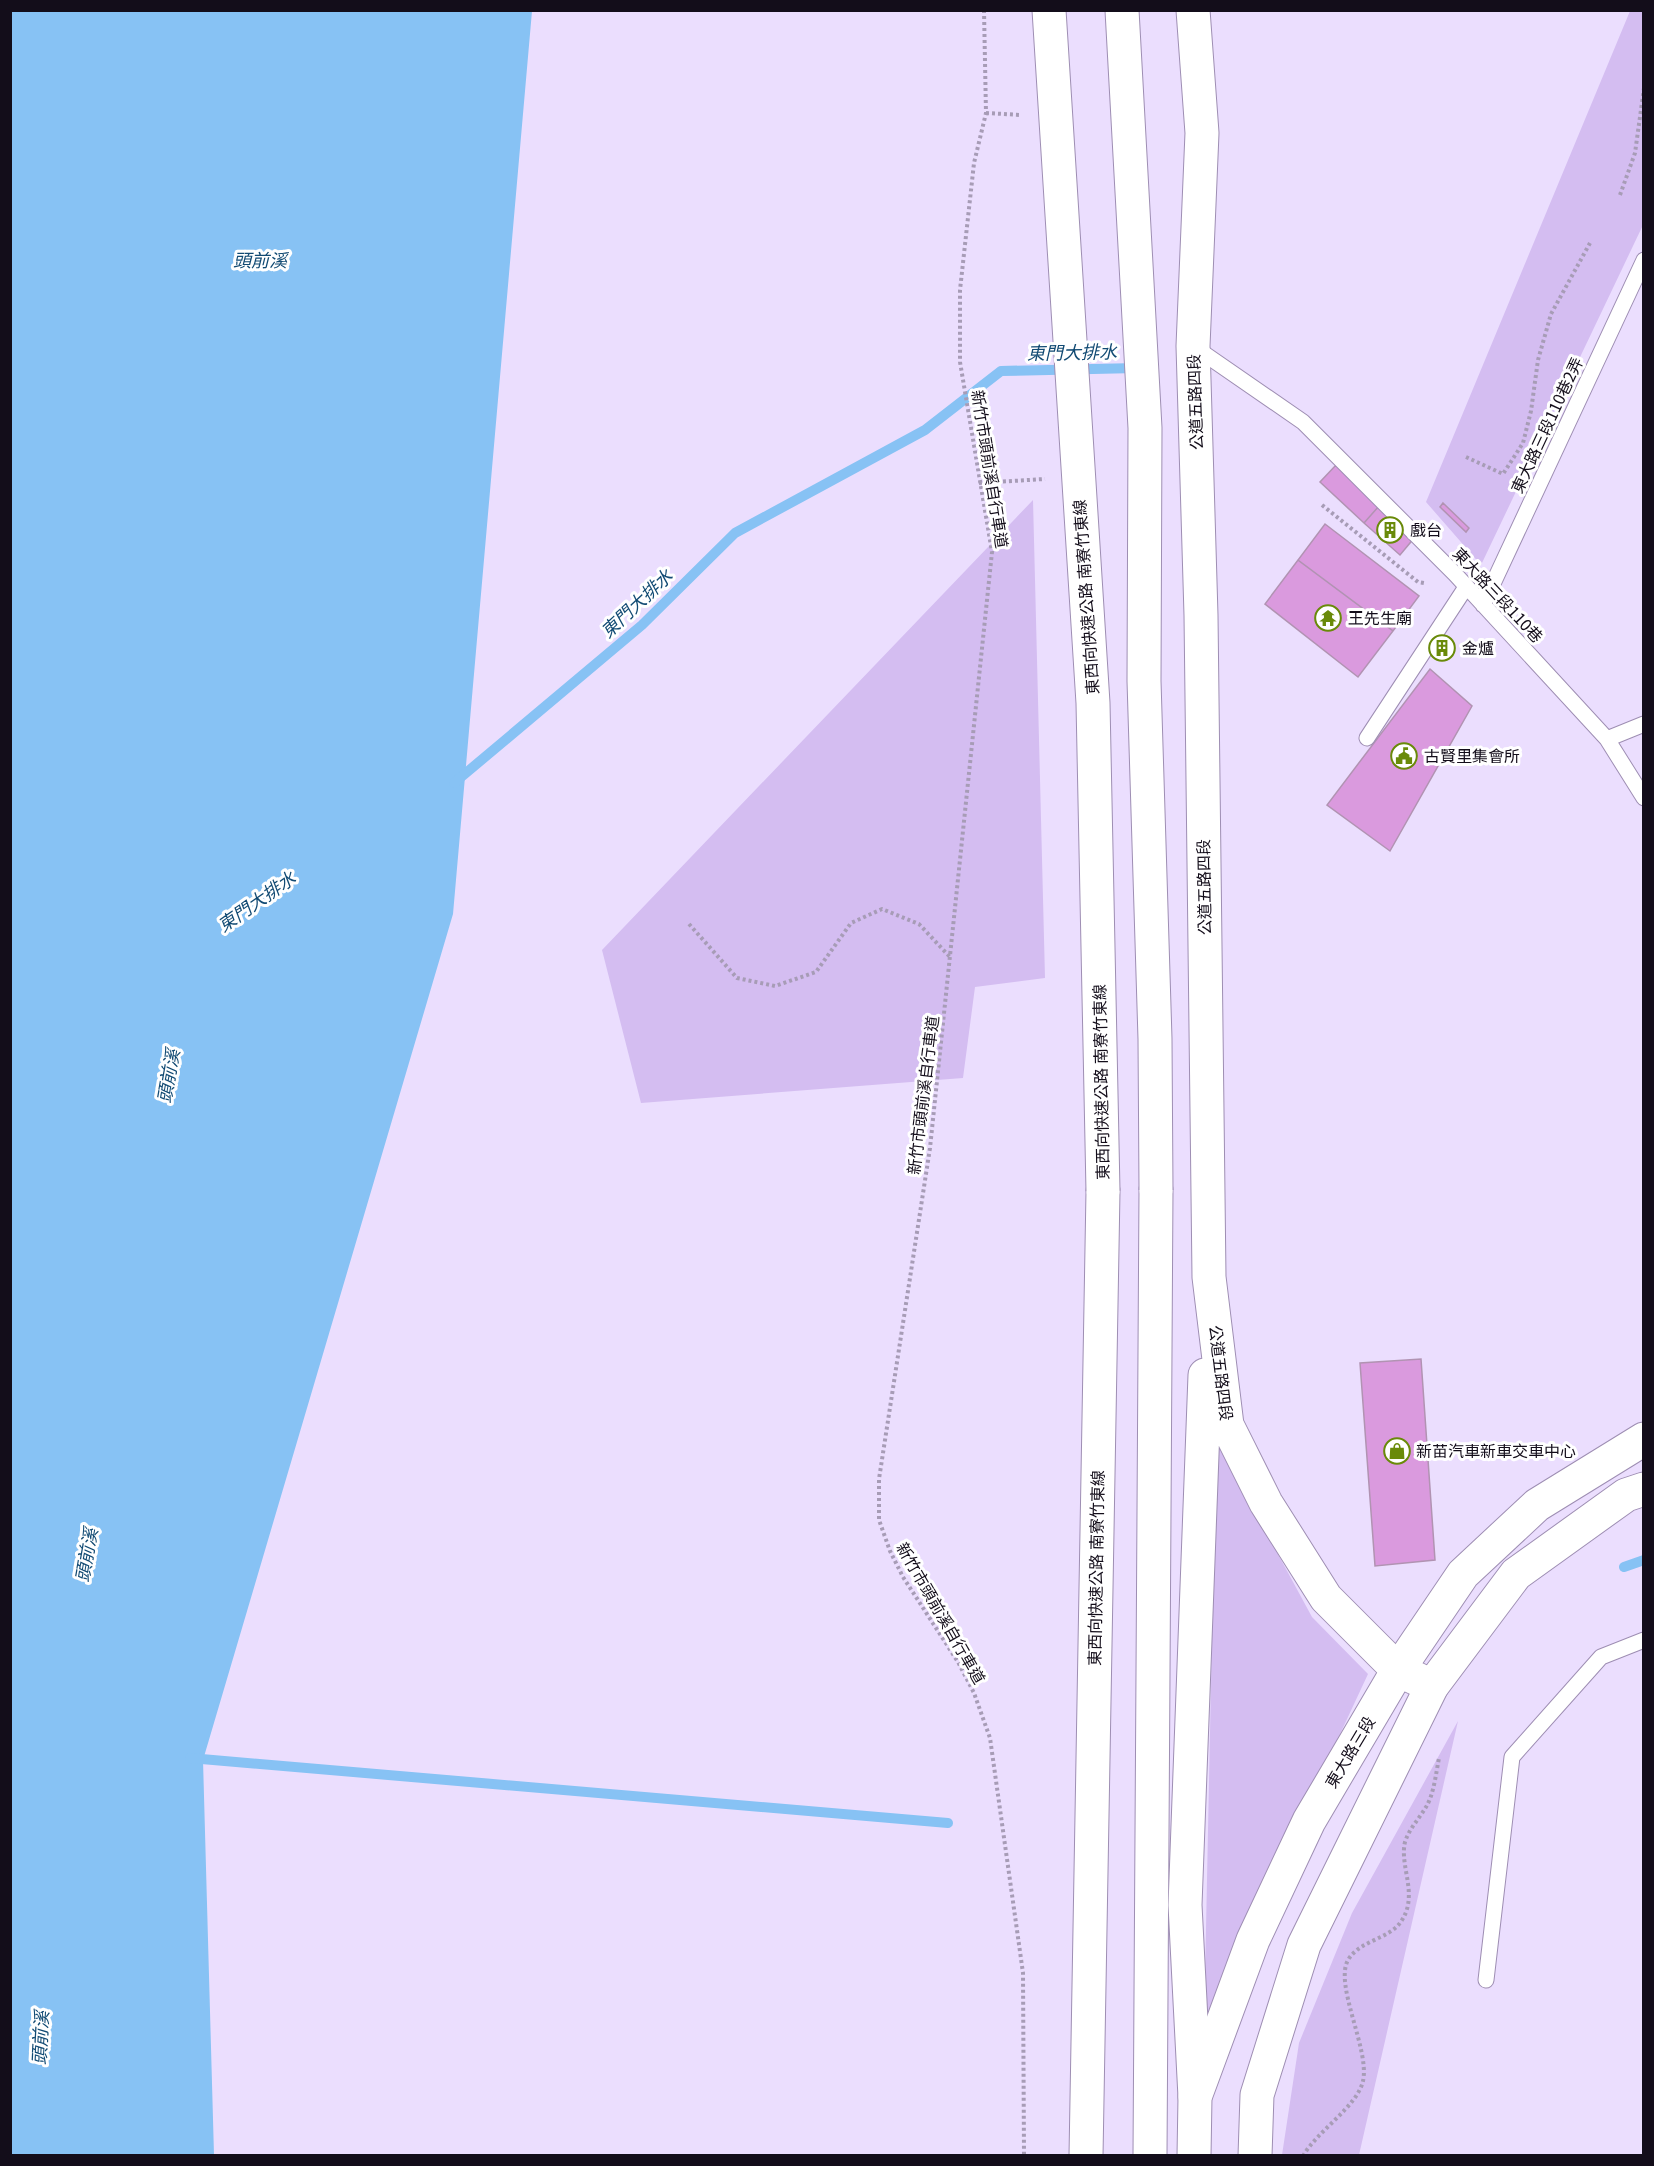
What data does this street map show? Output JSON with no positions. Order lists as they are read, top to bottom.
{
  "streets": {
    "main road": ["公道五路四段", "東西向快速公路 南寮竹東線", "東大路三段"],
    "lane": ["東大路三段110巷2弄", "東大路三段110巷"],
    "path": ["新竹市頭前溪自行車道"]
  },
  "crossings": [
    ["公道五路四段", "東大路三段110巷"],
    ["公道五路四段", "東大路三段"],
    ["東大路三段110巷2弄", "東大路三段110巷"]
  ],
  "water": ["頭前溪", "東門大排水"],
  "places": {
    "building": ["戲台", "金爐"],
    "temple": ["王先生廟"],
    "public building": ["古賢里集會所"],
    "shop": ["新苗汽車新車交車中心"]
  }
}
